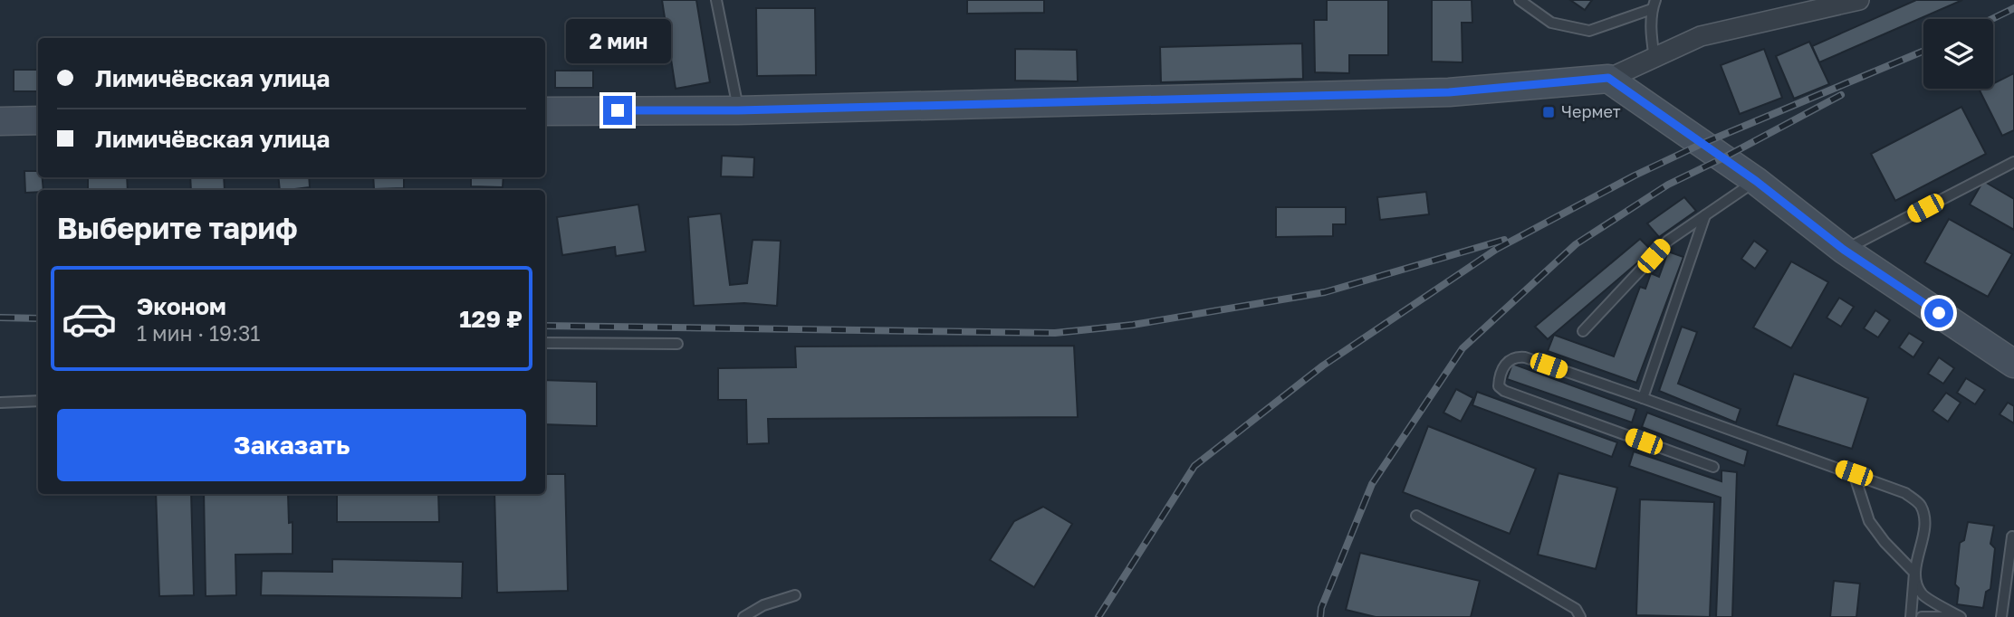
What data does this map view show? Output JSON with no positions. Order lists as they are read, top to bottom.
{
  "places": {
    "transit": ["Чермет"]
  },
  "page": {
    "bubble": "2 мин",
    "banner": ["Лимичёвская улица", "Лимичёвская улица"],
    "heading": "Выберите тариф",
    "list": [
      {
        "name": "Эконом",
        "note": "1 мин · 19:31",
        "value": "129 ₽"
      }
    ],
    "buttons": "Заказать"
  }
}
